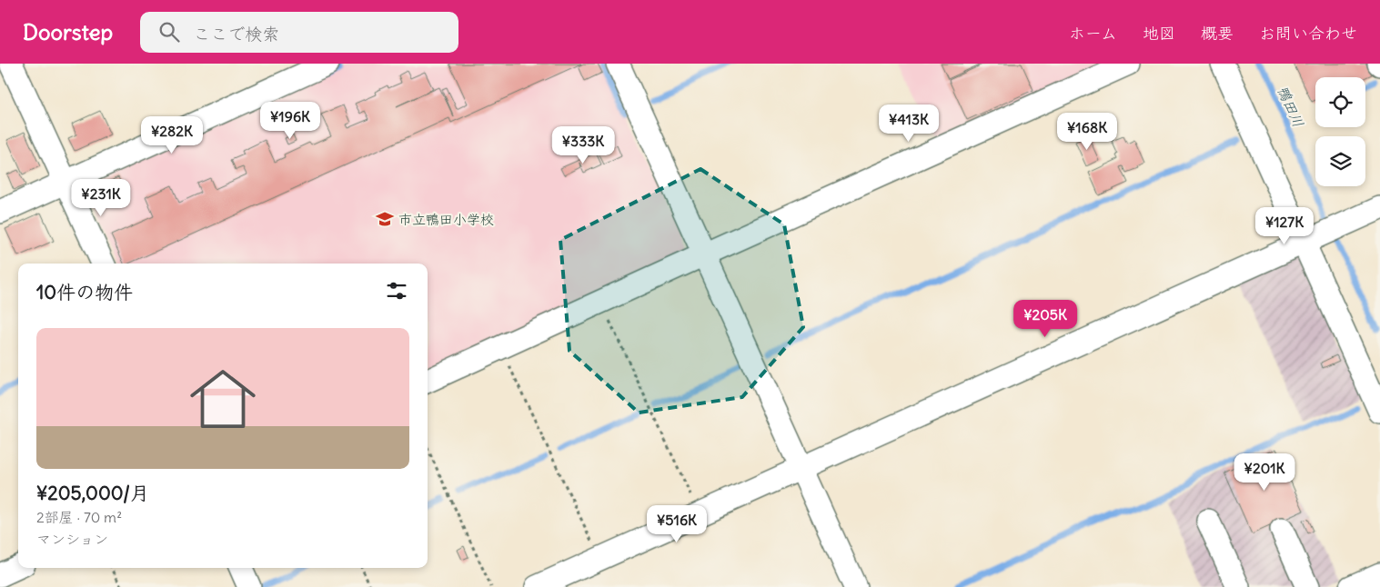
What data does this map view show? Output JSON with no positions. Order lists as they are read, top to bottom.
{
  "water": ["鴨田川"],
  "places": {
    "school or university": ["市立鴨田小学校"]
  },
  "page": {
    "header": "Doorstep",
    "search": "ここで検索",
    "nav": [
      "ホーム",
      "地図",
      "概要",
      "お問い合わせ"
    ],
    "price": [
      "¥196K",
      "¥413K",
      "¥168K",
      "¥282K",
      "¥333K",
      "¥231K",
      "¥127K",
      "¥205K",
      "¥201K",
      "¥516K"
    ],
    "heading": "10件の物件",
    "list": [
      {
        "name": "¥205,000/月",
        "note": "2部屋 · 70 m² · マンション"
      }
    ]
  }
}
